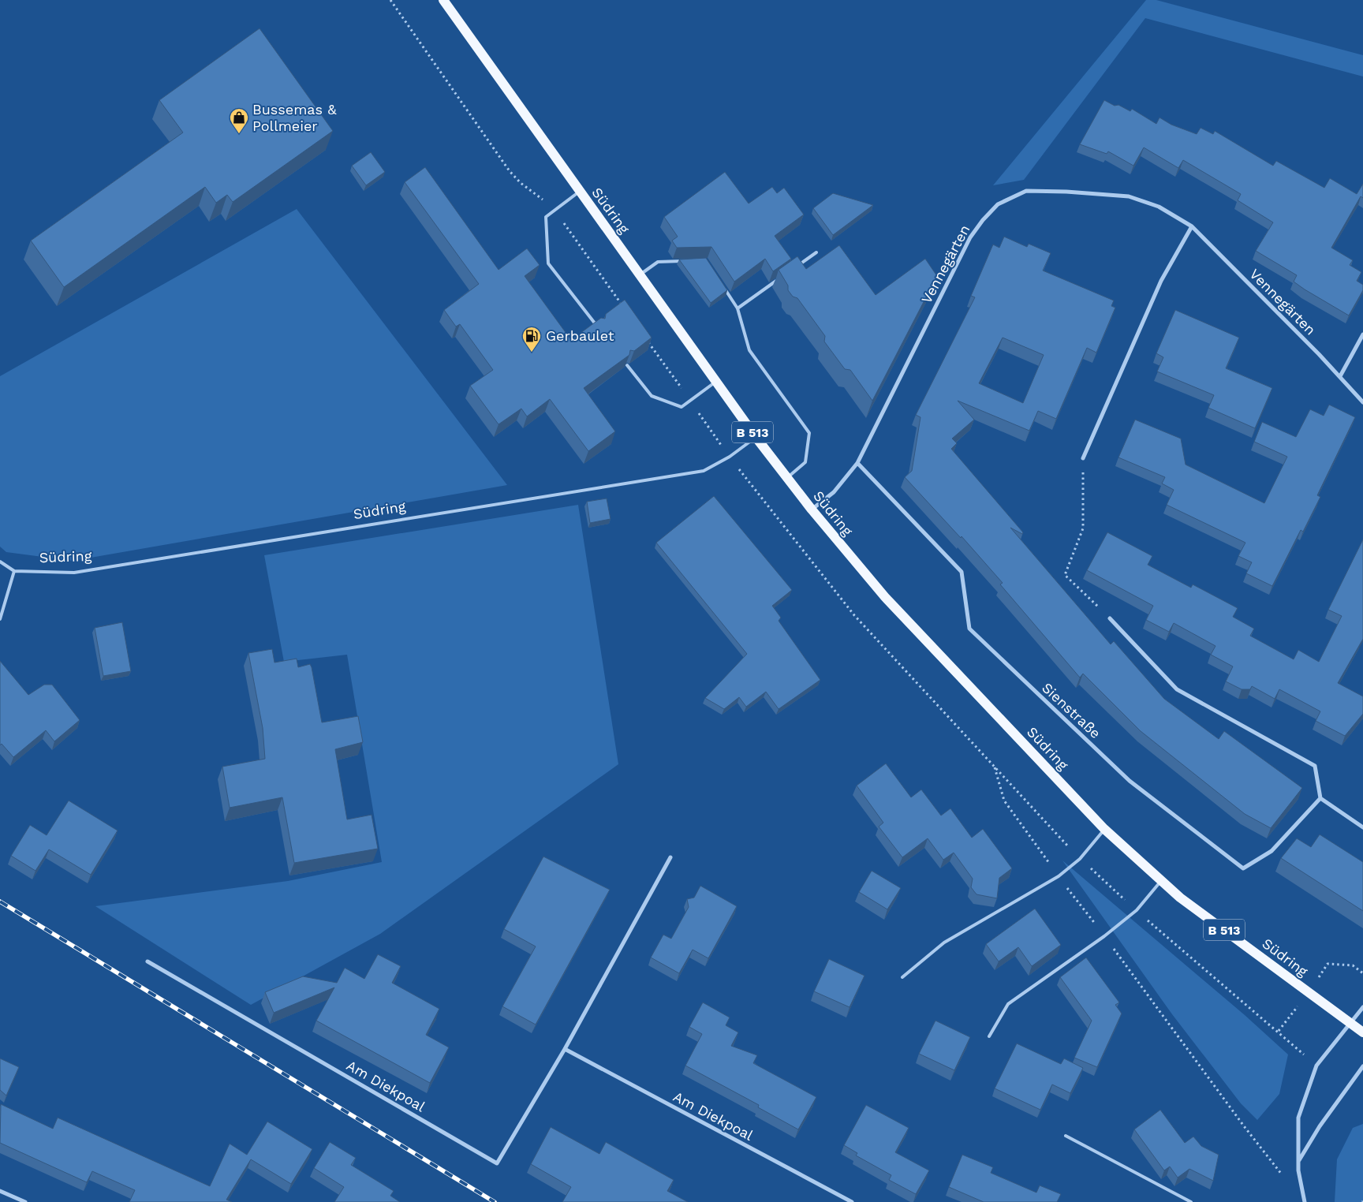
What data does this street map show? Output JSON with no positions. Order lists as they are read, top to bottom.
{
  "streets": {
    "main road": ["Südring", "B 513"],
    "street": ["Vennegärten", "Sienstraße", "Am Diekpoal"]
  },
  "crossings": [
    ["Südring", "Vennegärten"],
    ["Vennegärten", "Sienstraße"]
  ],
  "places": {
    "shop": ["Bussemas & Pollmeier"],
    "fuel station": ["Gerbaulet"]
  }
}
